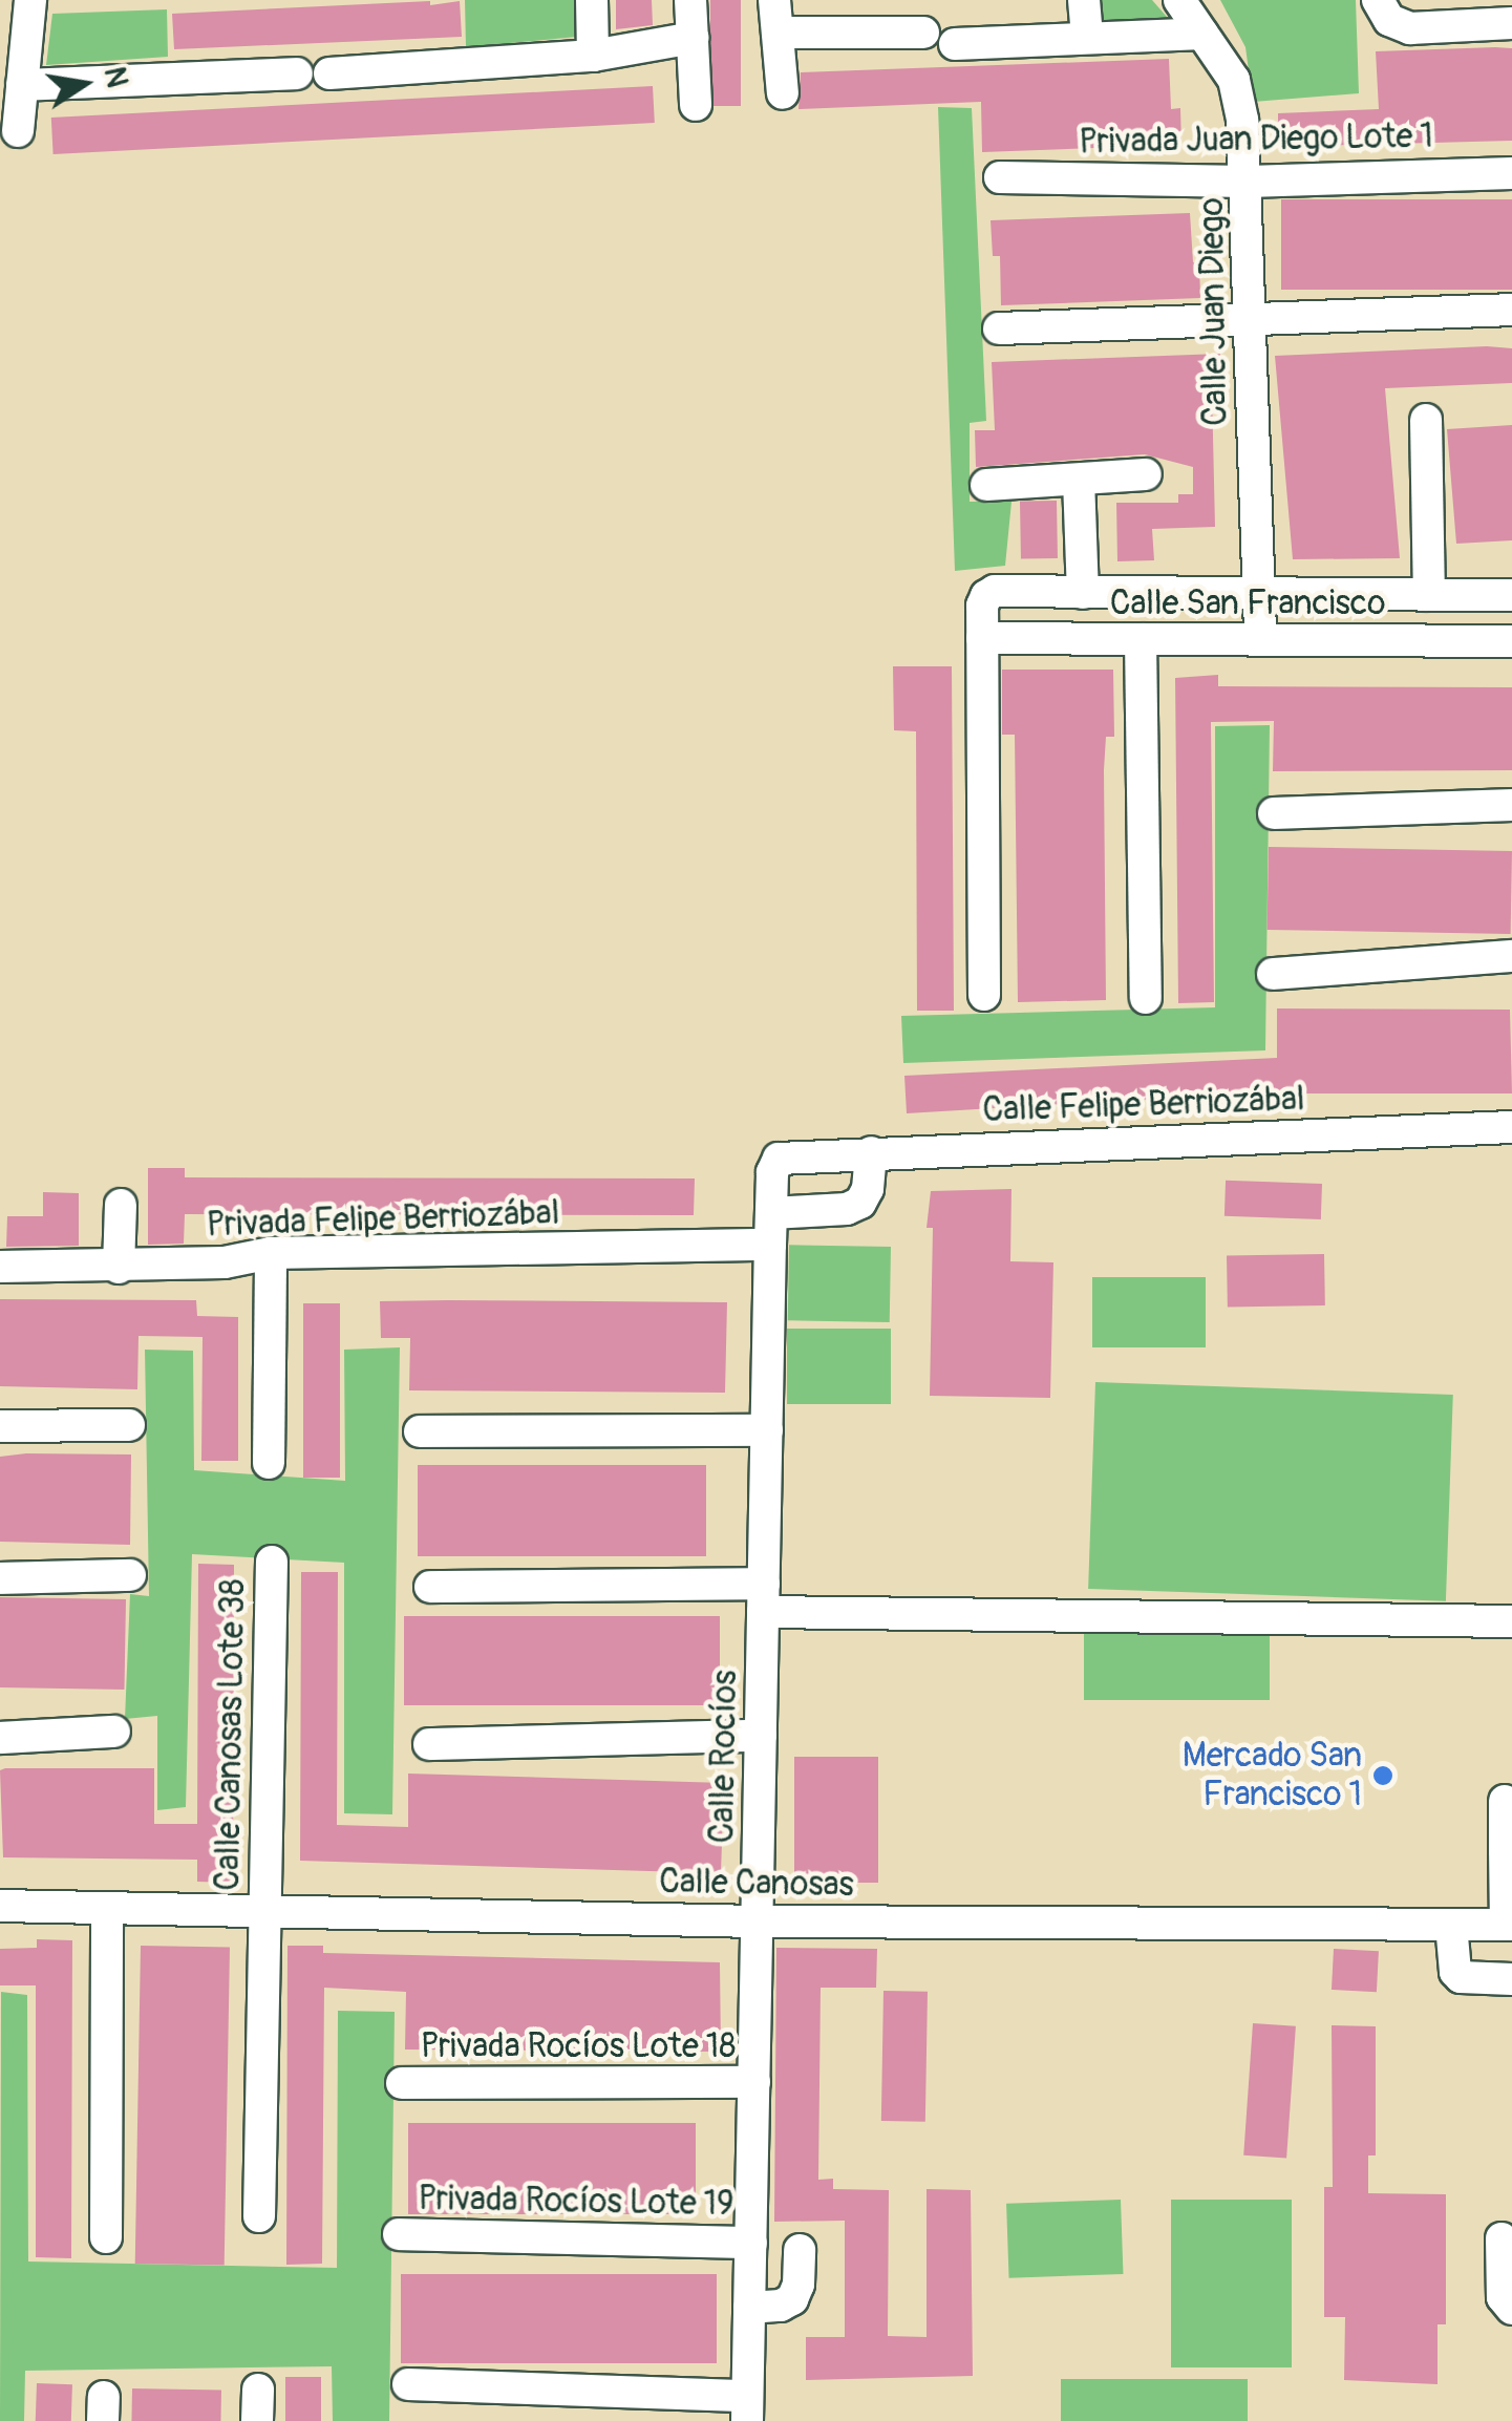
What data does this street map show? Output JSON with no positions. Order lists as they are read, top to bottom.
{
  "streets": {
    "street": [
      "Privada Juan Diego Lote 1",
      "Calle Juan Diego",
      "Calle San Francisco",
      "Calle Felipe Berriozábal",
      "Privada Felipe Berriozábal",
      "Calle Canosas Lote 38",
      "Calle Rocíos",
      "Calle Canosas",
      "Privada Rocíos Lote 18",
      "Privada Rocíos Lote 19"
    ]
  },
  "crossings": [
    ["Privada Juan Diego Lote 1", "Calle Juan Diego"],
    ["Calle Juan Diego", "Calle San Francisco"],
    ["Calle Felipe Berriozábal", "Privada Felipe Berriozábal"],
    ["Calle Felipe Berriozábal", "Calle Rocíos"],
    ["Privada Felipe Berriozábal", "Calle Rocíos"],
    ["Calle Canosas Lote 38", "Calle Canosas"],
    ["Calle Rocíos", "Calle Canosas"],
    ["Calle Rocíos", "Privada Rocíos Lote 18"],
    ["Calle Rocíos", "Privada Rocíos Lote 19"]
  ],
  "places": ["Mercado San Francisco 1"],
  "north": "right"
}
